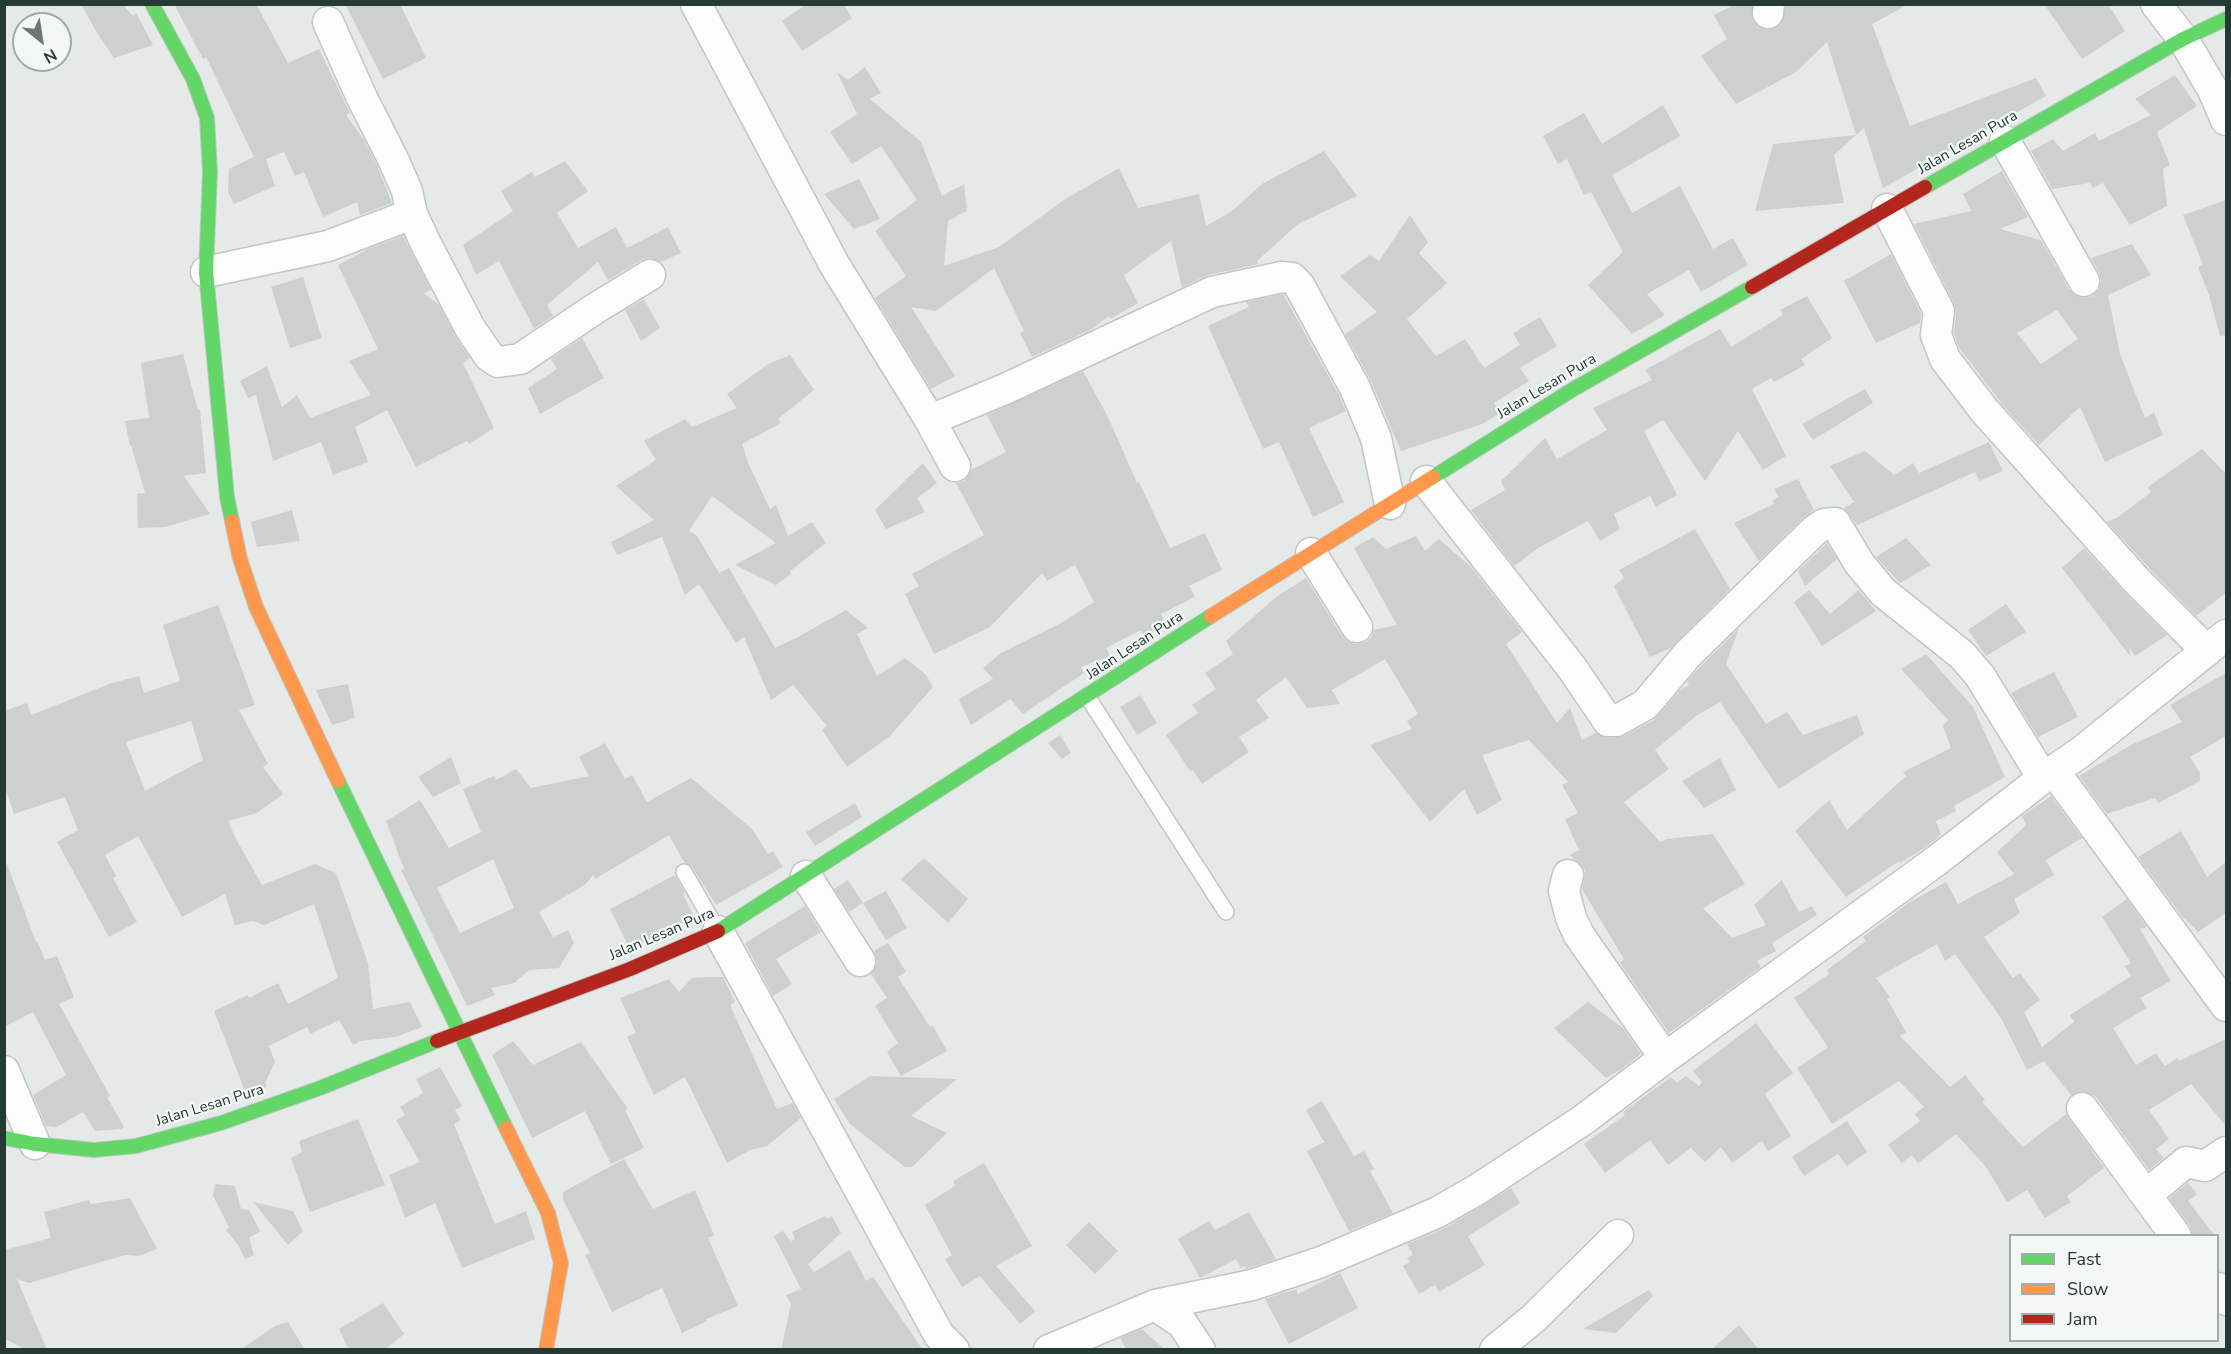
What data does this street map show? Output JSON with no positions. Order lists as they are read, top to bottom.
{
  "streets": {
    "street": ["Jalan Lesan Pura"]
  },
  "legend": ["Fast", "Slow", "Jam"],
  "north": "bottom right"
}
